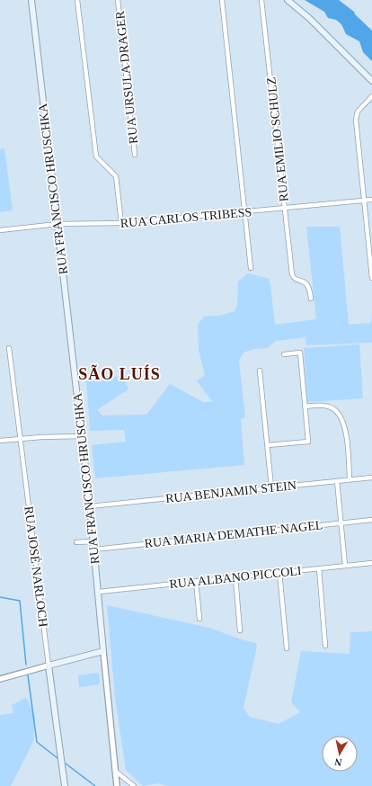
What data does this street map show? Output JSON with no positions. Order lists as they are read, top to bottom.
{
  "streets": {
    "main road": ["RUA FRANCISCO HRUSCHKA", "RUA JOSÉ NARLOCH"],
    "street": [
      "RUA URSULA DRAGER",
      "RUA EMILIO SCHULZ",
      "RUA CARLOS TRIBESS",
      "RUA BENJAMIN STEIN",
      "RUA MARIA DEMATHE NAGEL",
      "RUA ALBANO PICCOLI"
    ]
  },
  "crossings": [
    ["RUA EMILIO SCHULZ", "RUA CARLOS TRIBESS"],
    ["RUA FRANCISCO HRUSCHKA", "RUA CARLOS TRIBESS"],
    ["RUA FRANCISCO HRUSCHKA", "RUA BENJAMIN STEIN"],
    ["RUA FRANCISCO HRUSCHKA", "RUA MARIA DEMATHE NAGEL"],
    ["RUA FRANCISCO HRUSCHKA", "RUA ALBANO PICCOLI"]
  ],
  "districts": ["SÃO LUÍS"],
  "north": "bottom"
}
